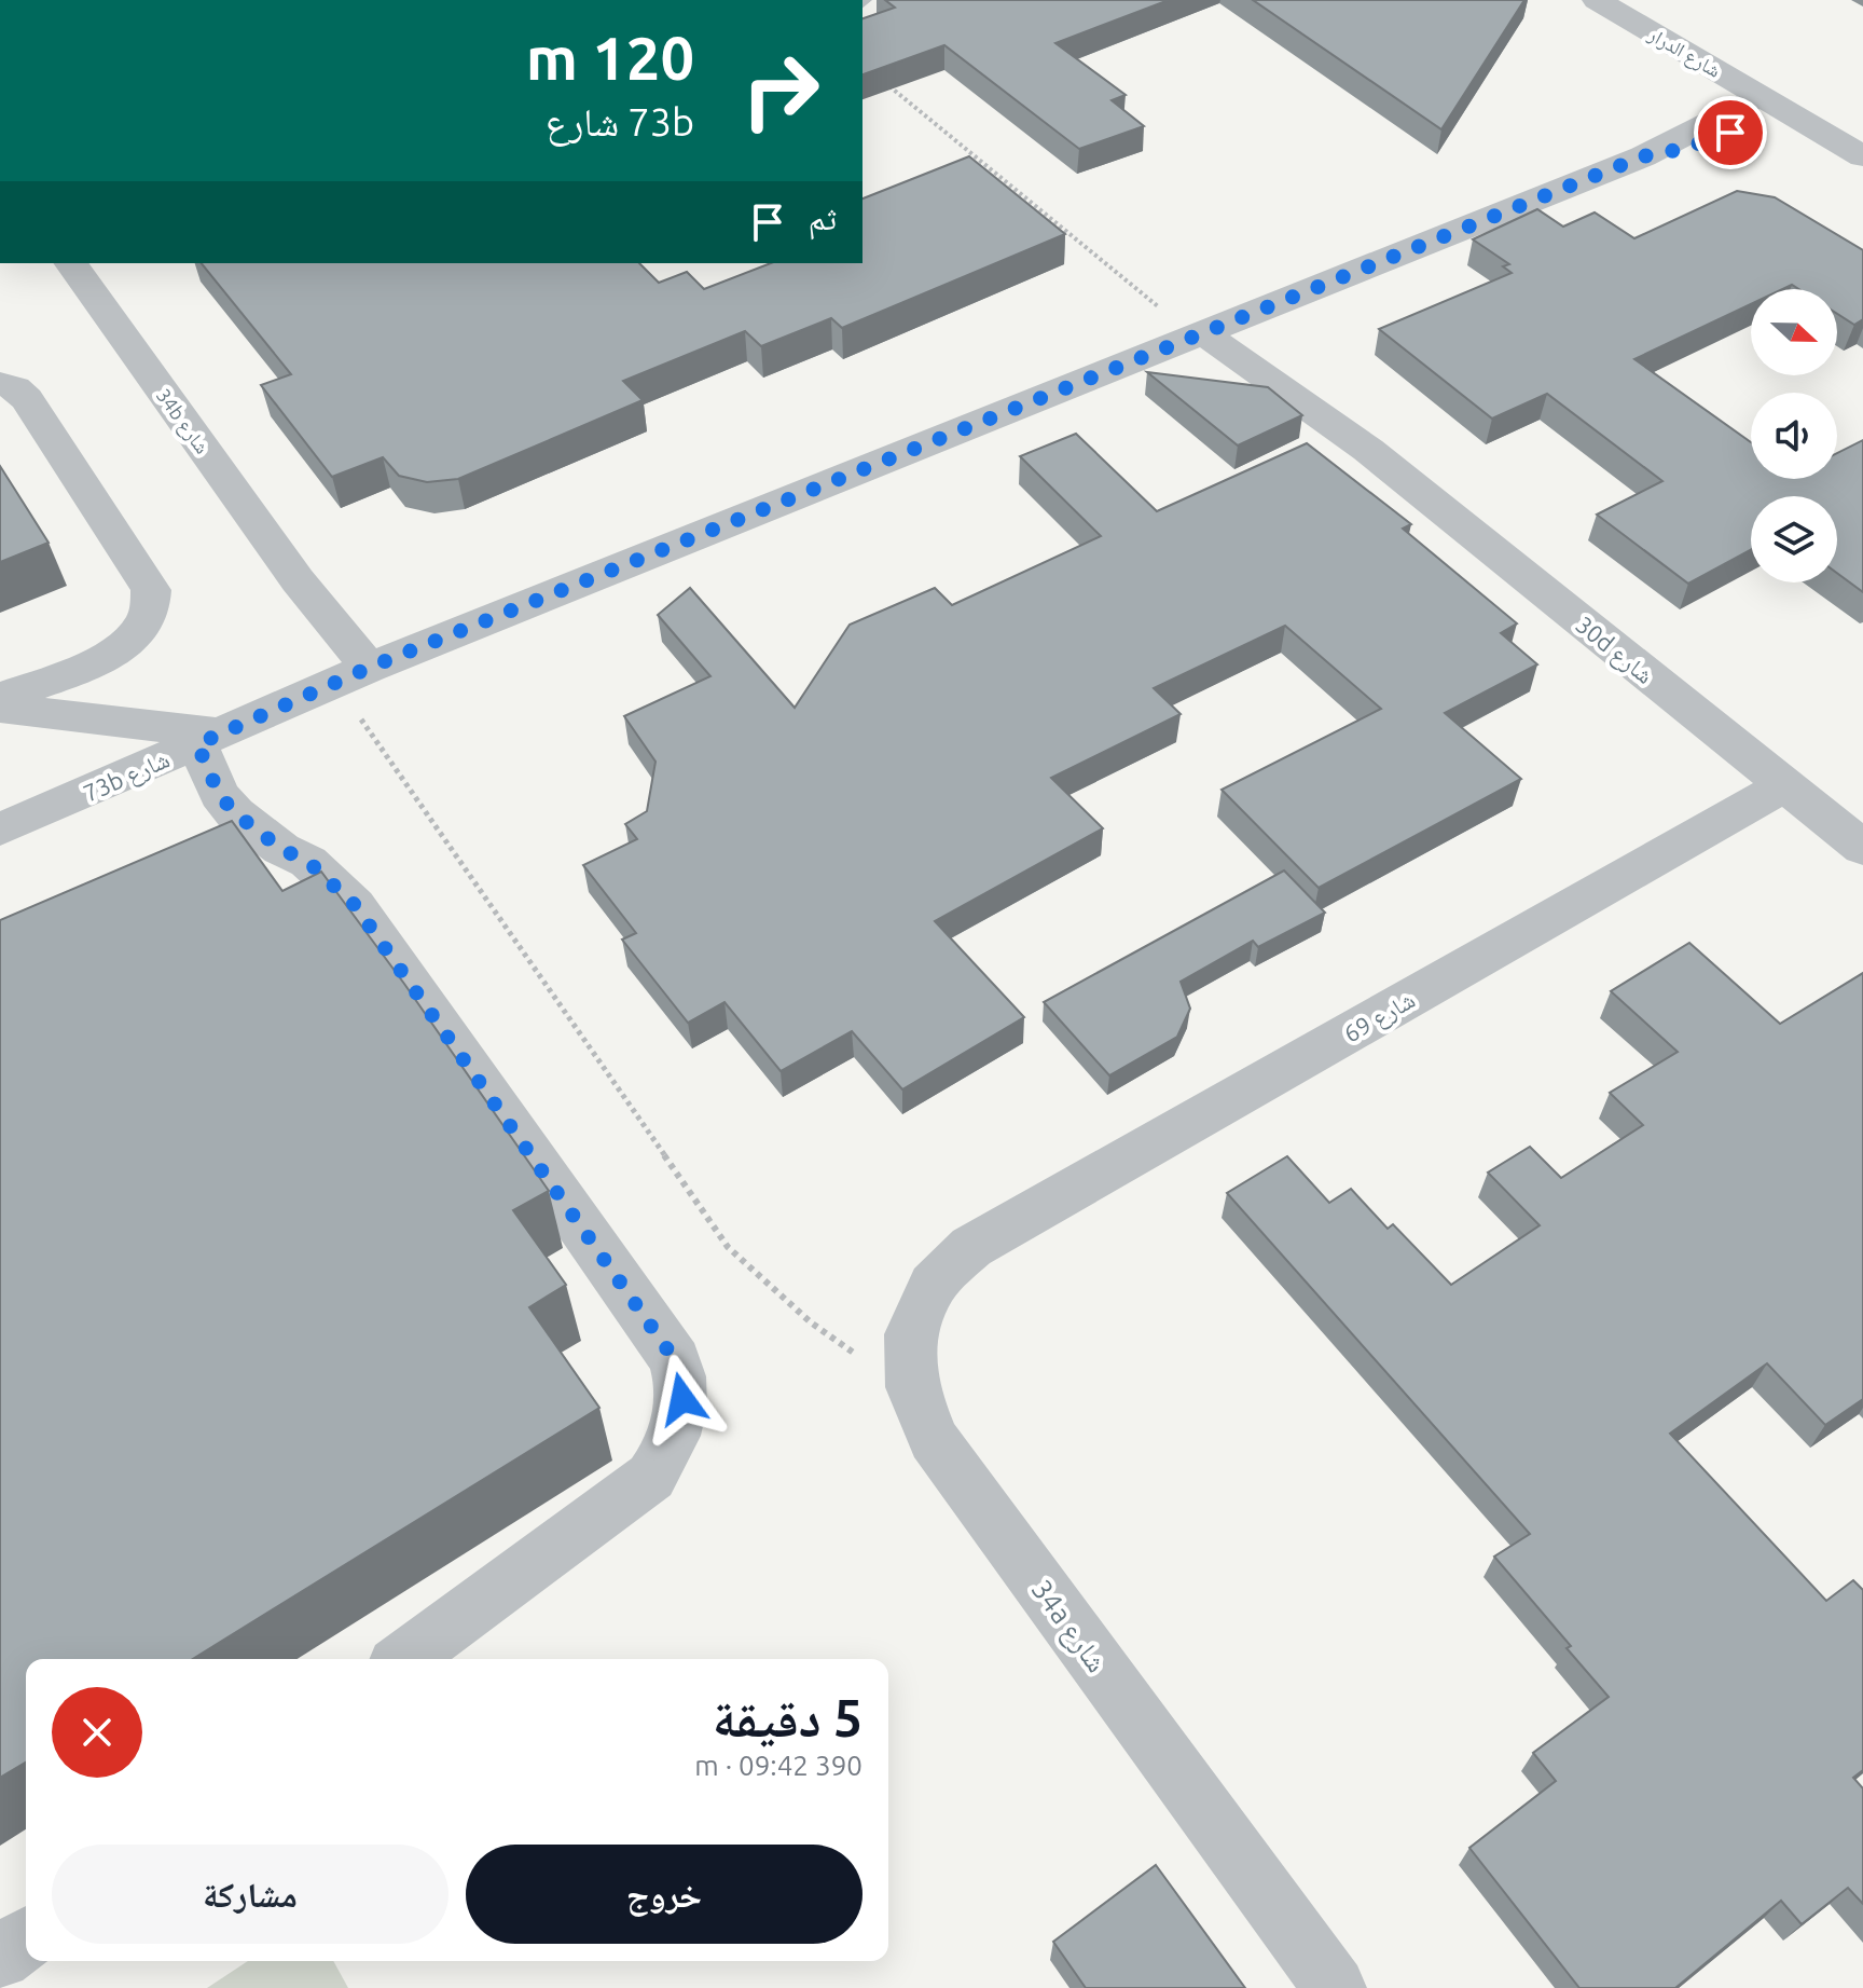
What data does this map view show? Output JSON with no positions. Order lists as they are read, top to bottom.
{
  "streets": {
    "street": [
      "شارع الدرار",
      "34b شارع",
      "30d شارع",
      "73b شارع",
      "شارع 69",
      "34a شارع"
    ]
  },
  "crossings": [
    ["شارع الدرار", "73b شارع"],
    ["34b شارع", "73b شارع"],
    ["30d شارع", "73b شارع"],
    ["30d شارع", "شارع 69"],
    ["شارع 69", "34a شارع"]
  ],
  "north": "right",
  "page": {
    "turn": ["120 m", "73b شارع"],
    "then": "ثم",
    "heading": ["5 دقيقة", "390 m · 09:42"],
    "buttons": ["خروج", "مشاركة"]
  }
}
